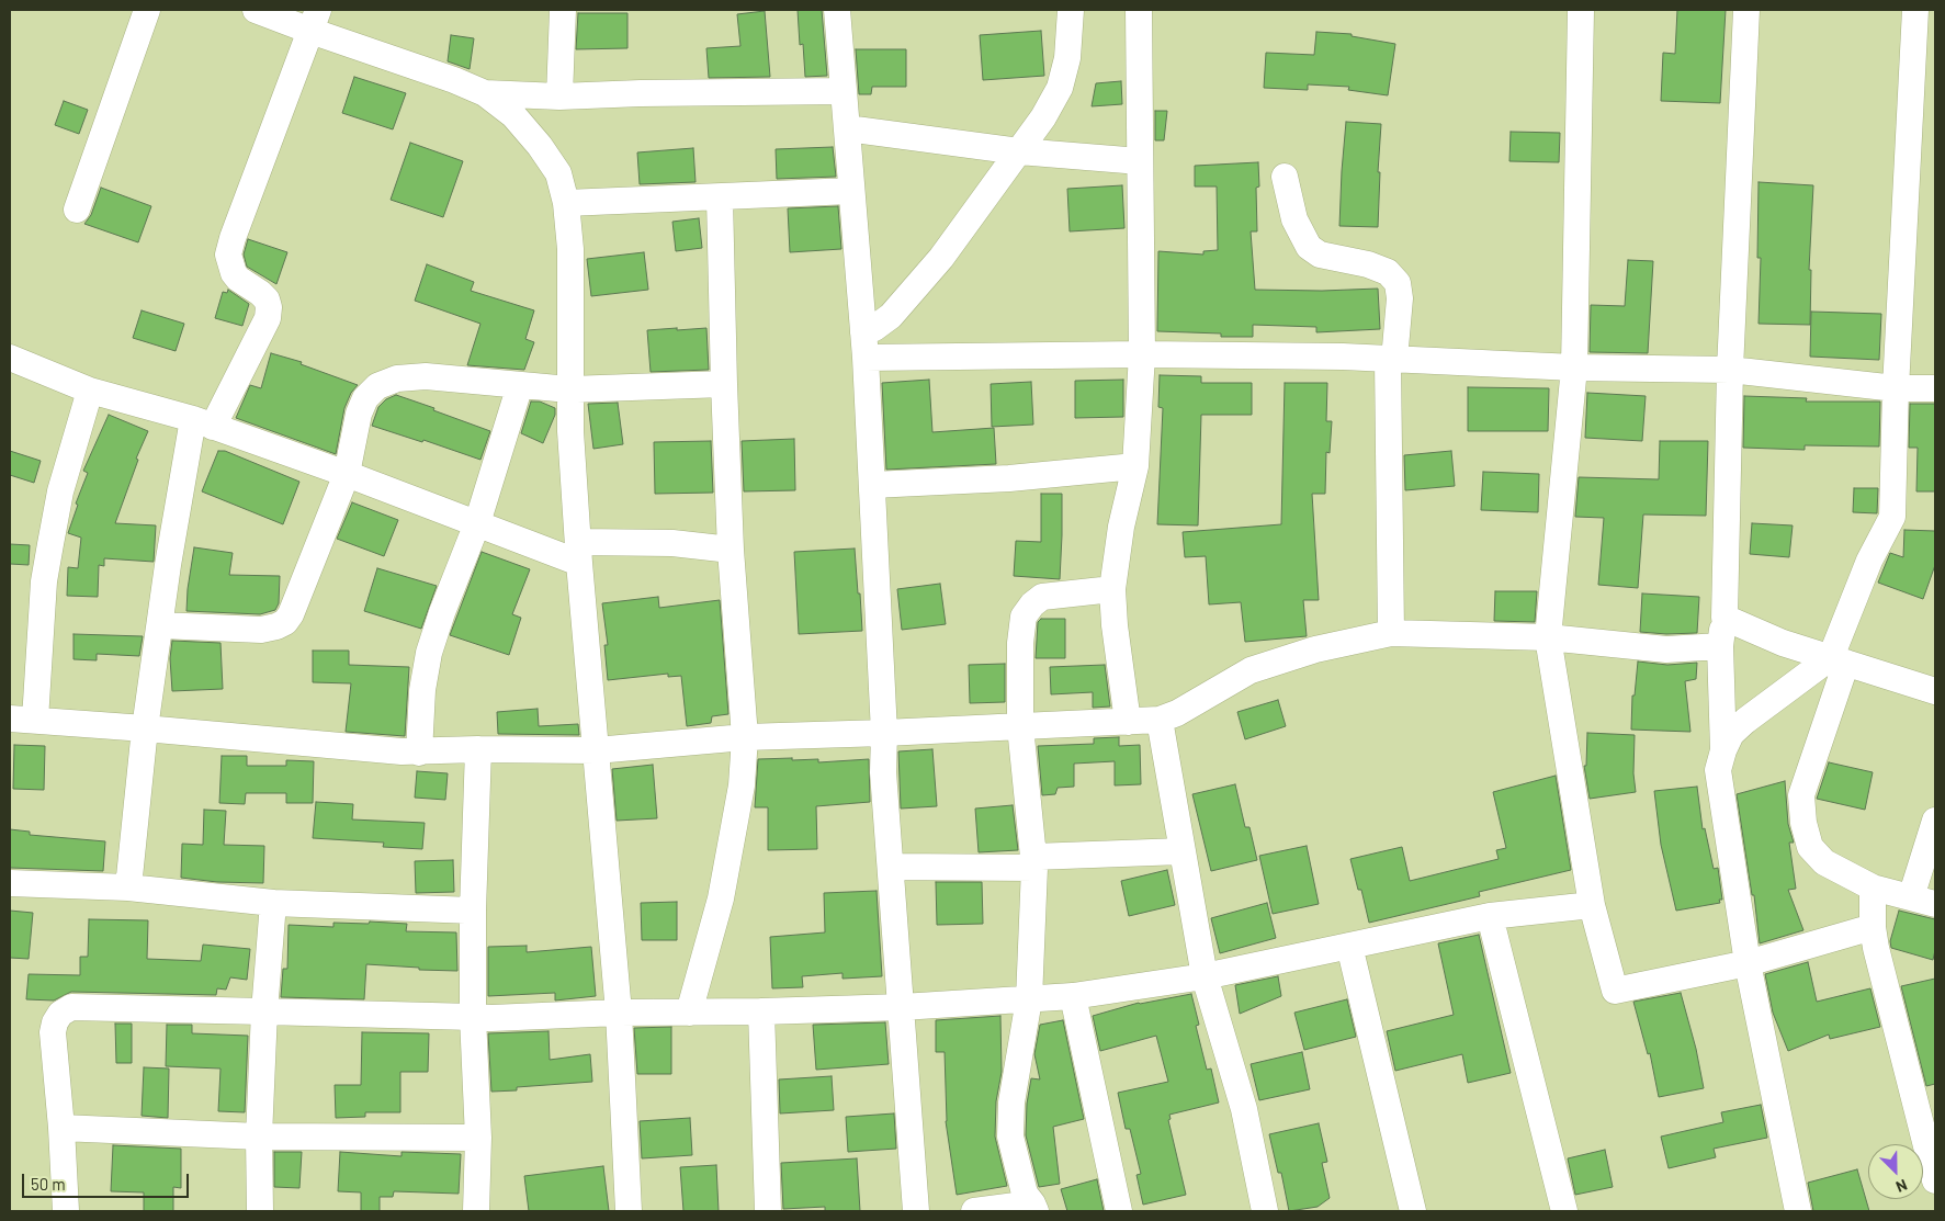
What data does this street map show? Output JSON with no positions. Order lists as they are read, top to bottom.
{
  "scale_bar": "50 m",
  "north": "bottom right"
}
